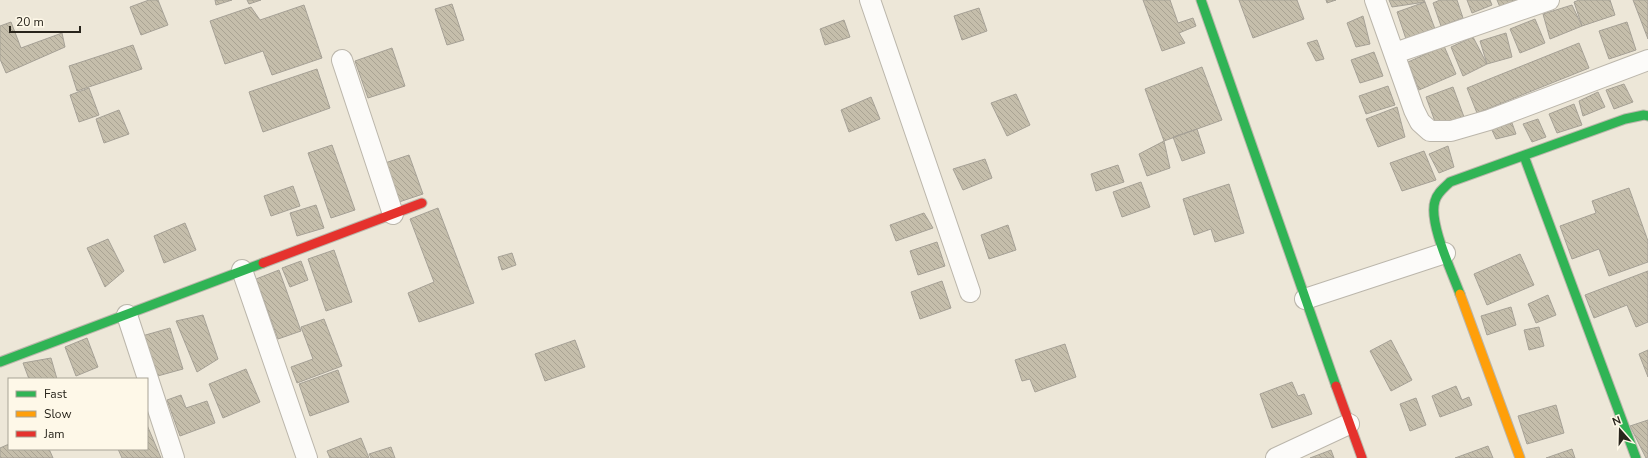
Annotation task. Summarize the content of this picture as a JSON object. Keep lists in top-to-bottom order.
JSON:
{
  "legend": ["Fast", "Slow", "Jam"],
  "scale_bar": "20 m",
  "north": "top"
}
